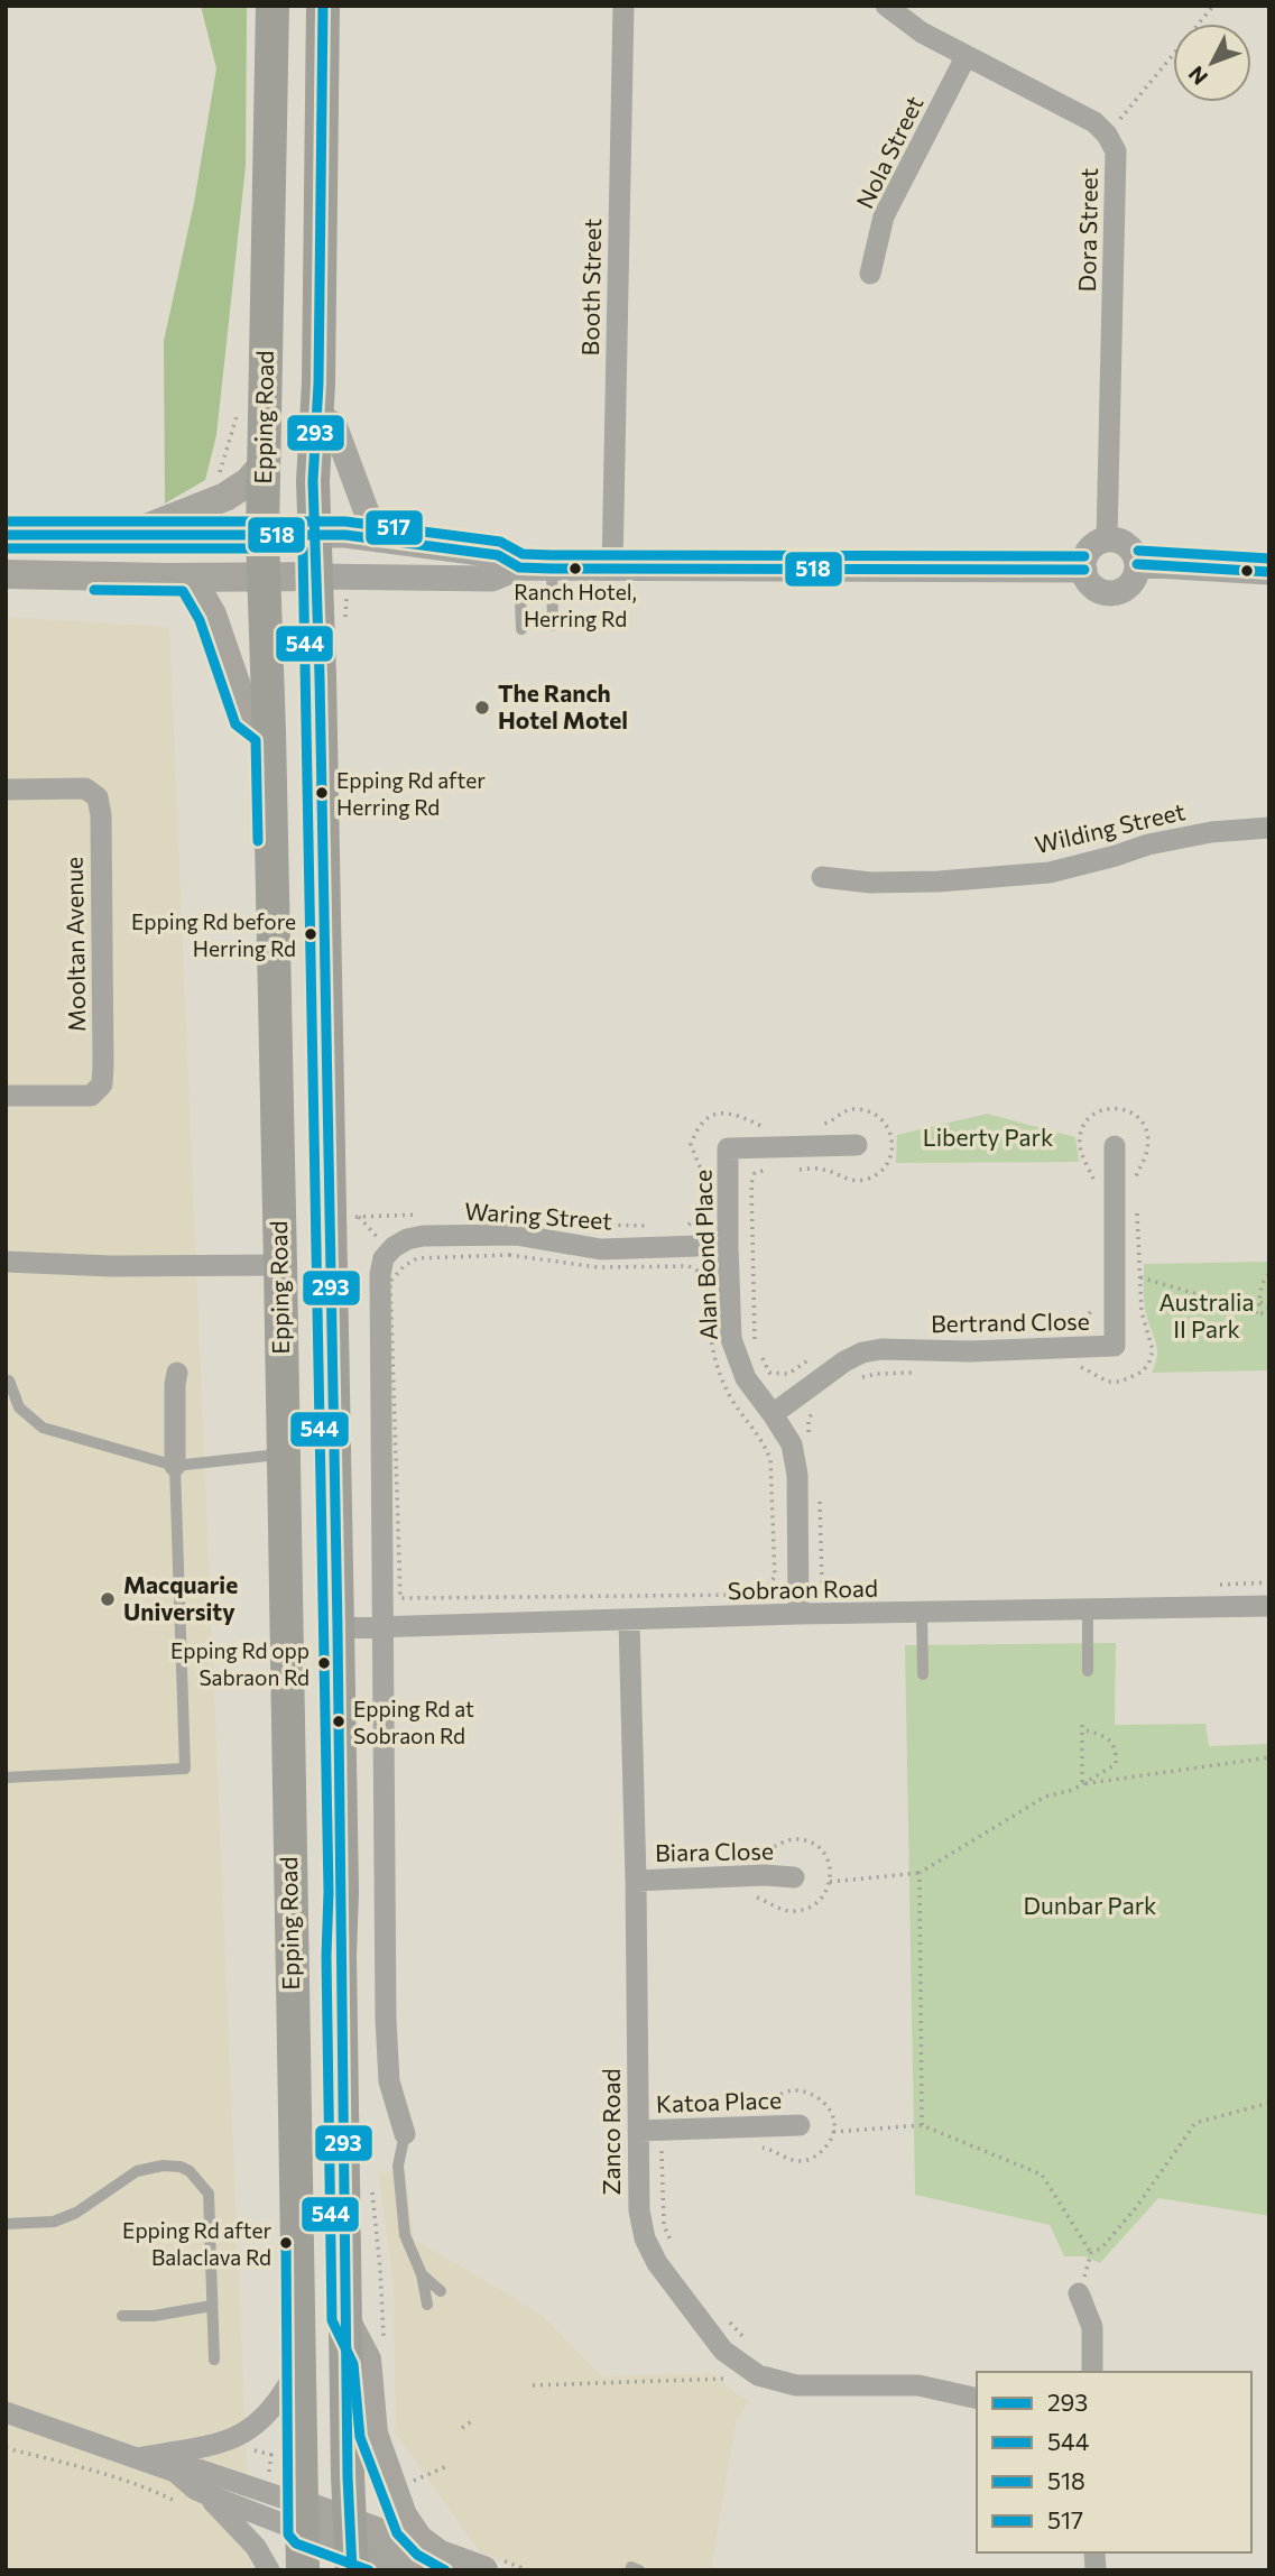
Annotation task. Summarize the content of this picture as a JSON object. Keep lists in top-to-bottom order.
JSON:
{
  "streets": {
    "main road": ["Epping Road"],
    "street": [
      "Nola Street",
      "Dora Street",
      "Booth Street",
      "Wilding Street",
      "Mooltan Avenue",
      "Waring Street",
      "Alan Bond Place",
      "Bertrand Close",
      "Sobraon Road",
      "Biara Close",
      "Katoa Place",
      "Zanco Road"
    ]
  },
  "crossings": [
    ["Nola Street", "Dora Street"],
    ["Epping Road", "Sobraon Road"],
    ["Waring Street", "Alan Bond Place"],
    ["Waring Street", "Sobraon Road"],
    ["Alan Bond Place", "Bertrand Close"],
    ["Alan Bond Place", "Sobraon Road"],
    ["Sobraon Road", "Zanco Road"],
    ["Biara Close", "Zanco Road"],
    ["Katoa Place", "Zanco Road"]
  ],
  "parks": ["Liberty Park", "Australia II Park", "Dunbar Park"],
  "places": [
    "Ranch Hotel, Herring Rd",
    "The Ranch Hotel Motel",
    "Epping Rd after Herring Rd",
    "Epping Rd before Herring Rd",
    "Macquarie University",
    "Epping Rd opp Sabraon Rd",
    "Epping Rd at Sobraon Rd",
    "Epping Rd after Balaclava Rd"
  ],
  "lines": [
    "transit line 293",
    "transit line 517",
    "transit line 518",
    "transit line 544"
  ],
  "legend": [
    "293",
    "544",
    "518",
    "517"
  ],
  "north": "bottom left"
}
